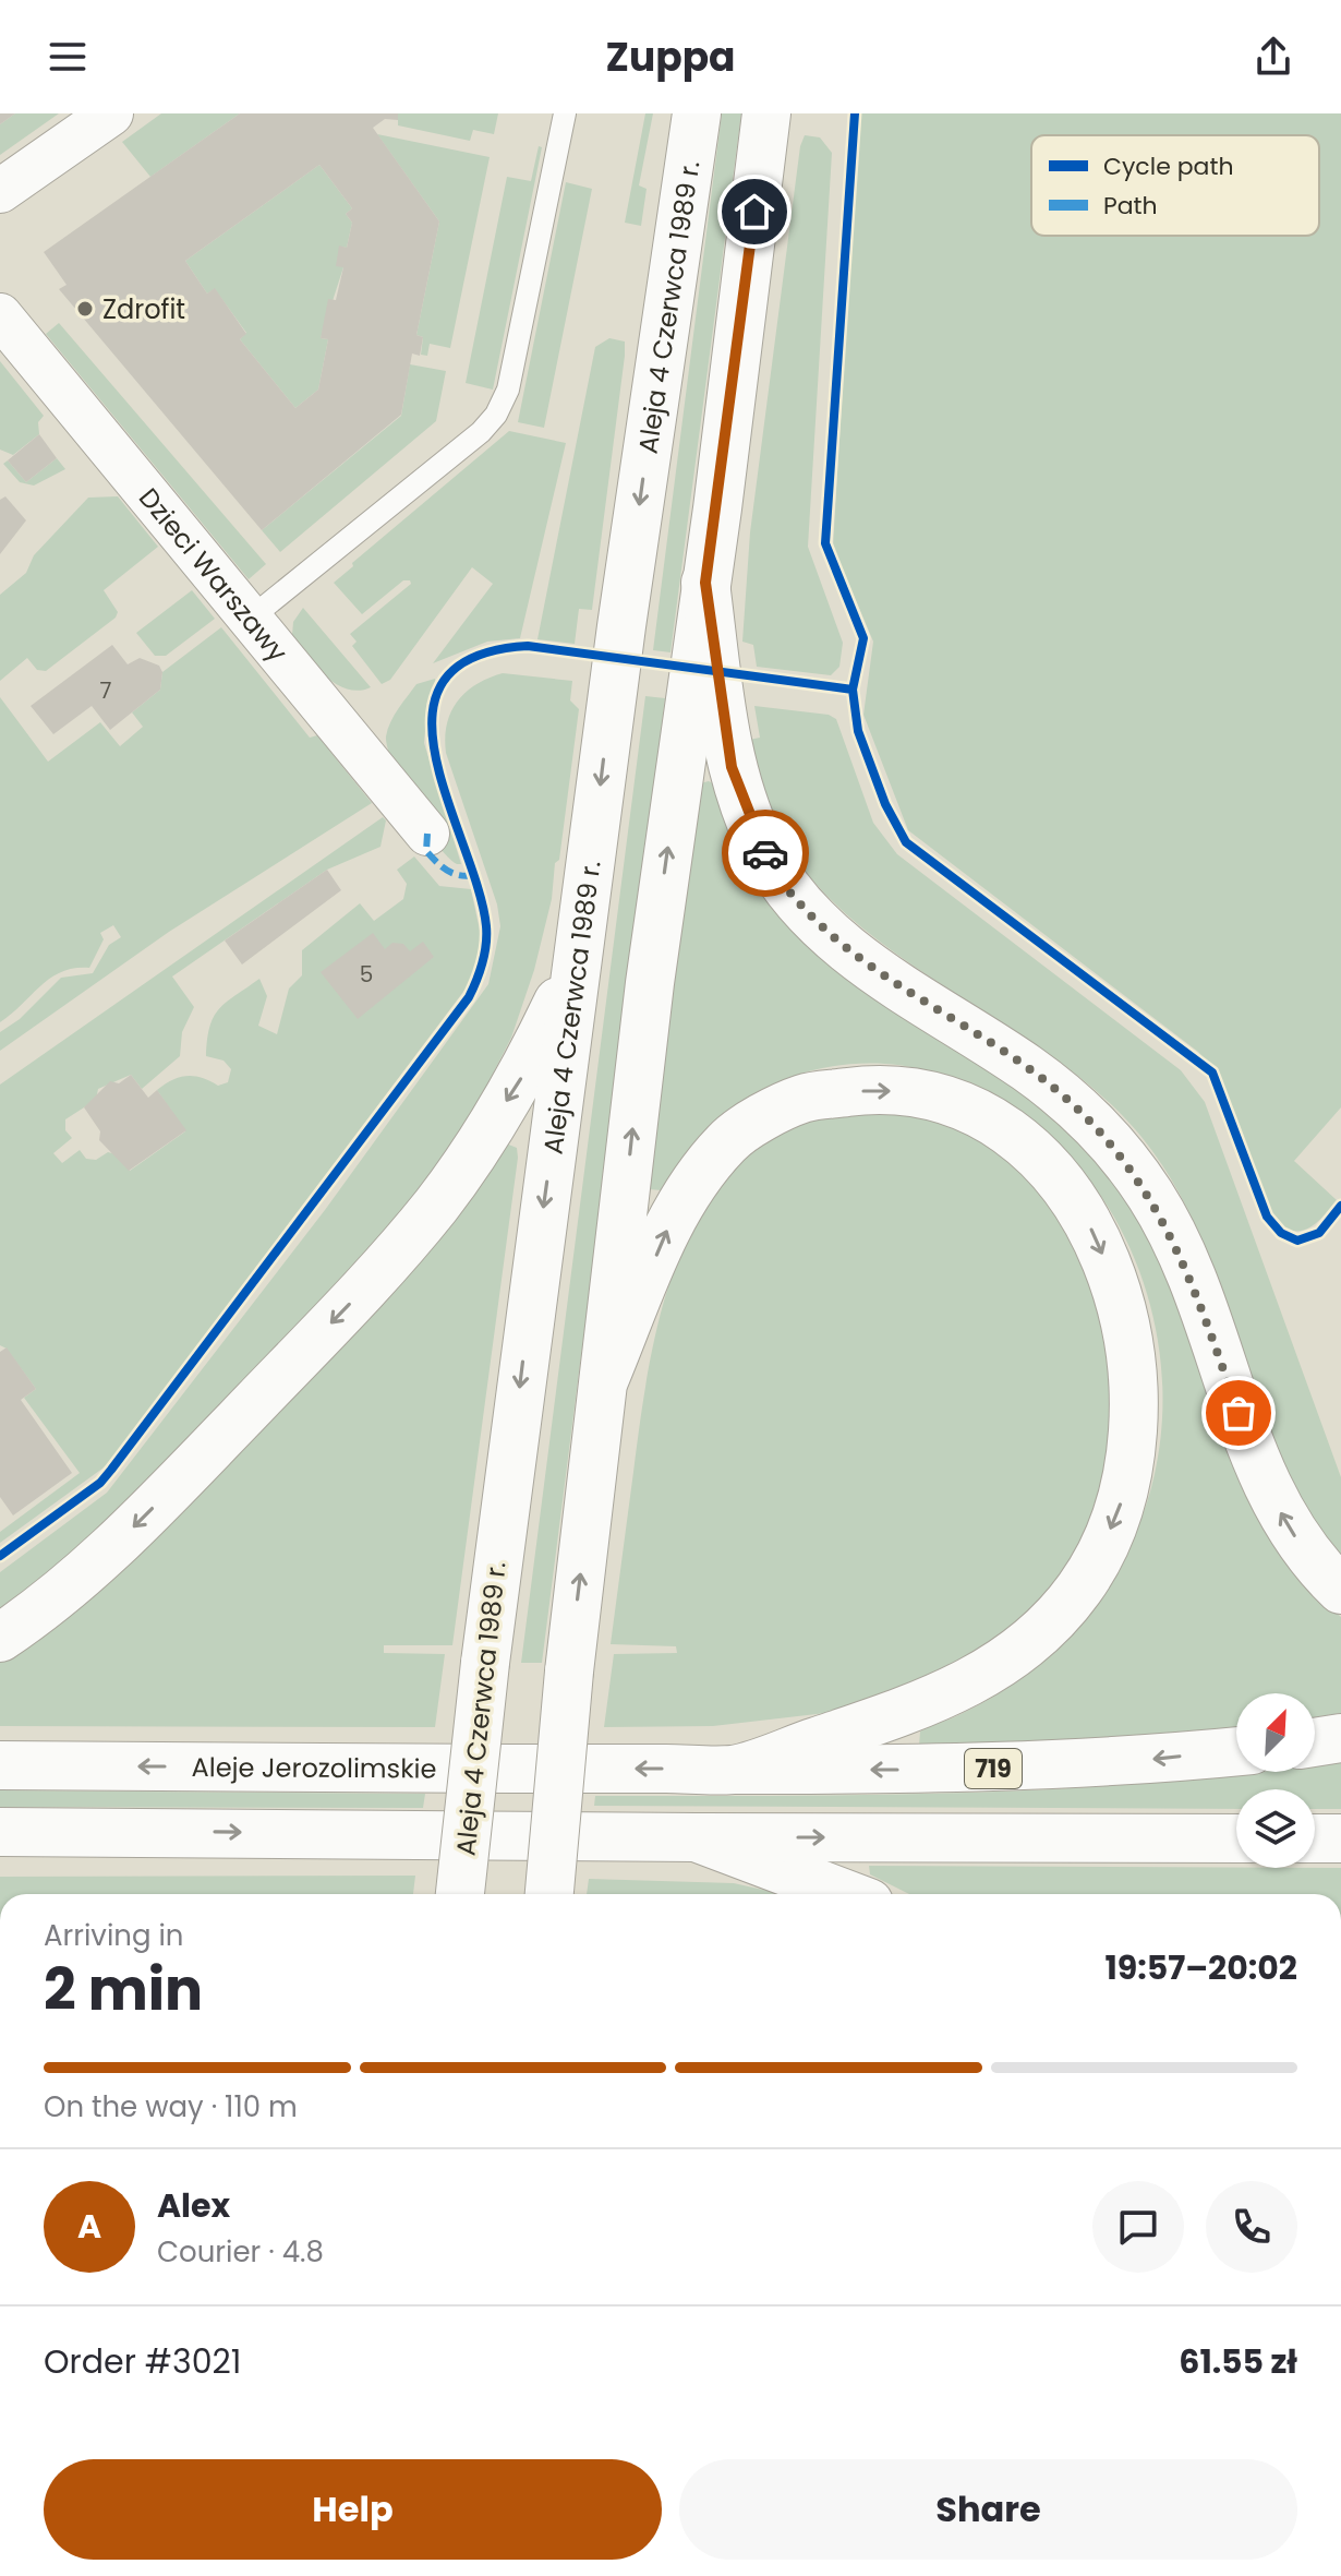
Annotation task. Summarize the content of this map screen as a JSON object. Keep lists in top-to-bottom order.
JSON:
{
  "streets": {
    "main road": ["Aleja 4 Czerwca 1989 r.", "Aleje Jerozolimskie", "719"],
    "street": ["Dzieci Warszawy"]
  },
  "crossings": [
    ["Aleje Jerozolimskie", "719"]
  ],
  "places": ["Zdrofit"],
  "house_numbers": ["7", "5"],
  "legend": ["Cycle path", "Path"],
  "north": "top right",
  "page": {
    "header": "Zuppa",
    "heading": ["2 min", "Arriving in", "19:57–20:02"],
    "panel": [
      "Alex",
      "Courier · 4.8",
      "Order #3021",
      "61.55 zł"
    ],
    "bar": "On the way · 110 m",
    "round": "A",
    "buttons": ["Help", "Share"]
  }
}
